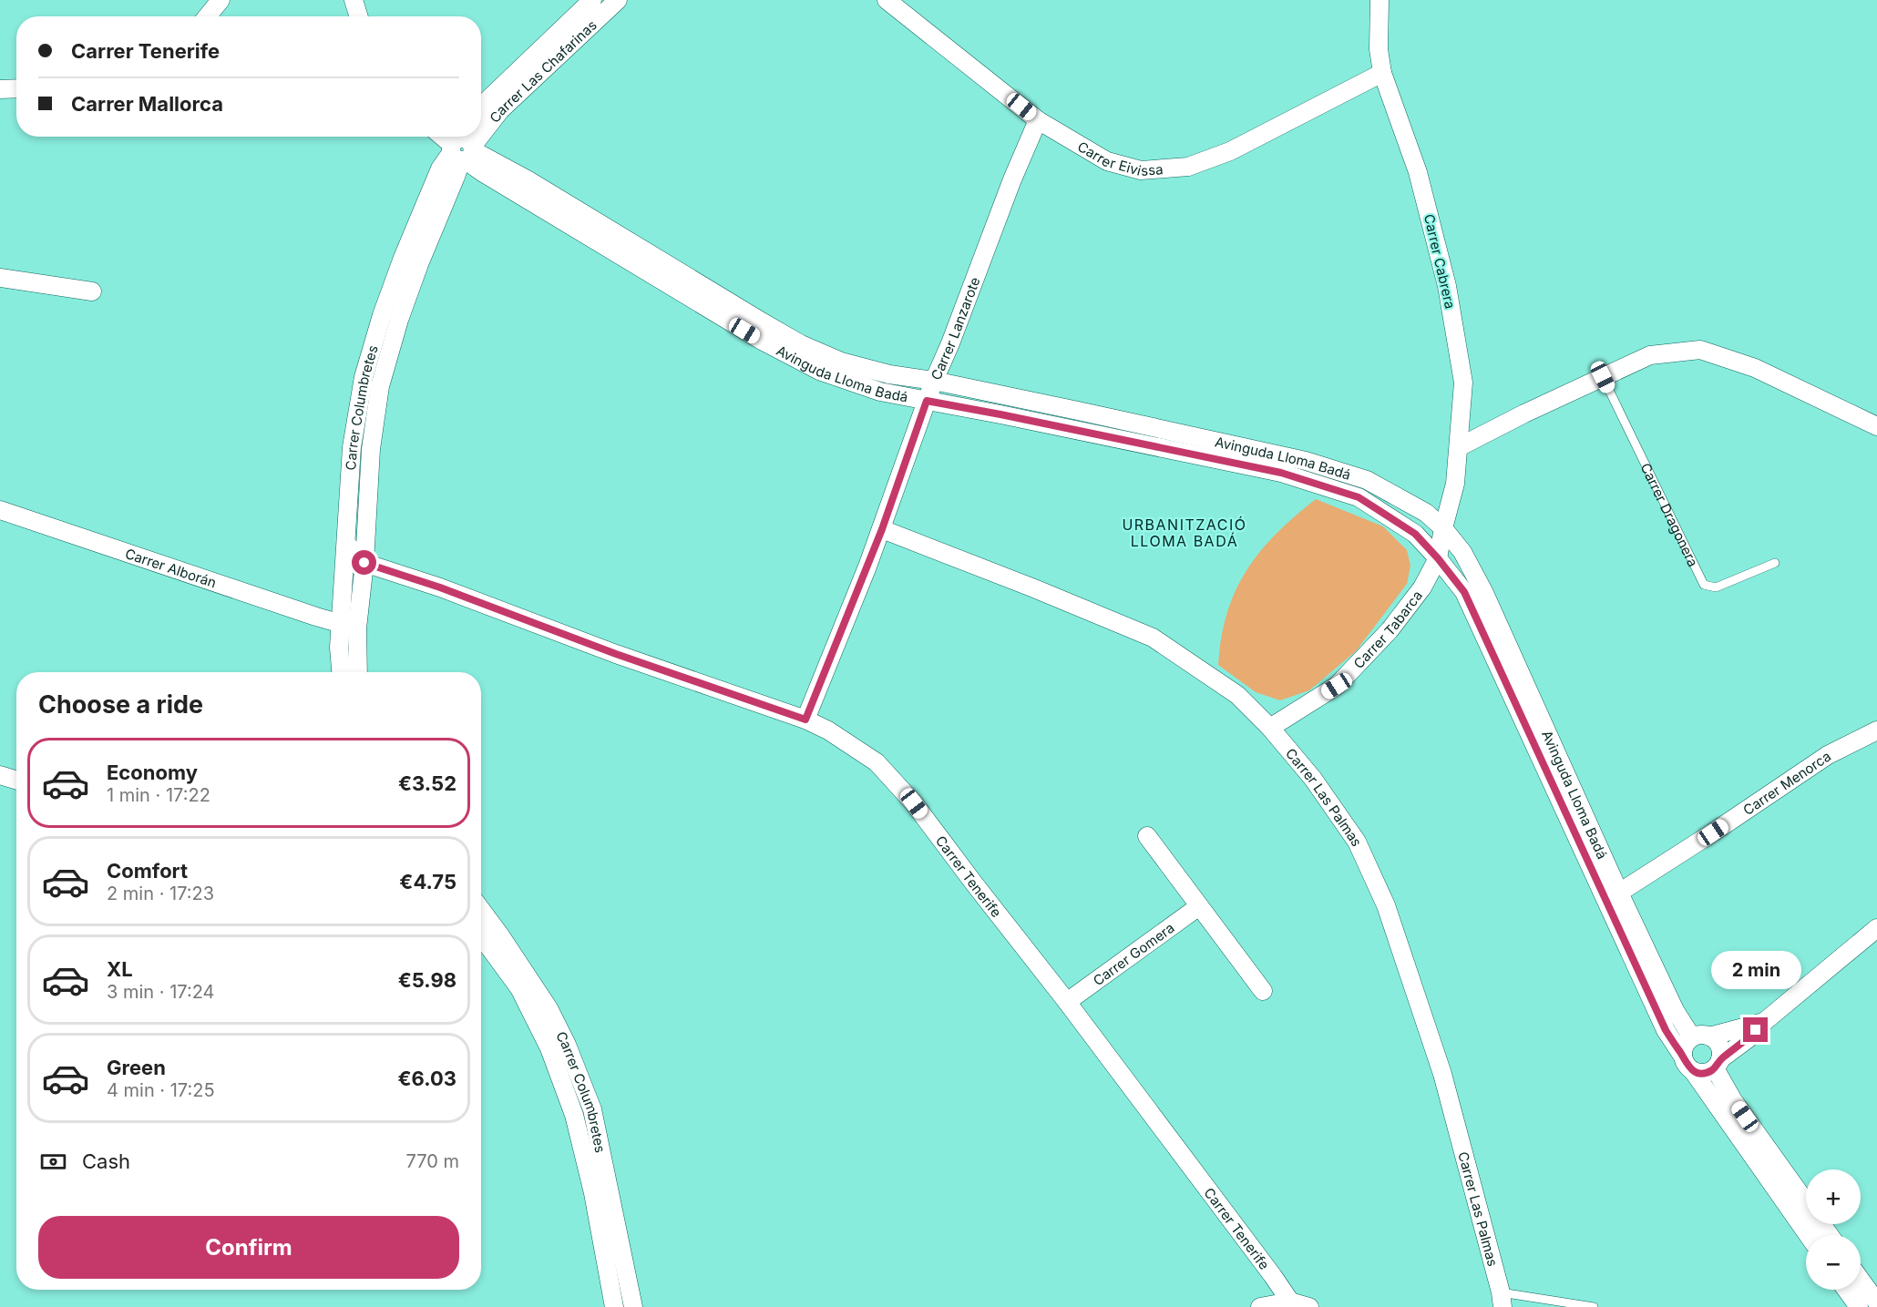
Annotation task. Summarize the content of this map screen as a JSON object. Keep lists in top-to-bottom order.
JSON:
{
  "streets": {
    "street": [
      "Carrer Las Chafarinas",
      "Carrer Eivissa",
      "Carrer Cabrera",
      "Carrer Lanzarote",
      "Avinguda Lloma Badá",
      "Carrer Columbretes",
      "Carrer Alborán",
      "Carrer Tabarca",
      "Carrer Menorca",
      "Carrer Las Palmas",
      "Carrer Tenerife",
      "Carrer Gomera"
    ],
    "lane": ["Carrer Dragonera"]
  },
  "crossings": [
    ["Carrer Las Chafarinas", "Avinguda Lloma Badá"],
    ["Carrer Las Chafarinas", "Carrer Columbretes"],
    ["Carrer Eivissa", "Carrer Cabrera"],
    ["Carrer Eivissa", "Carrer Lanzarote"],
    ["Carrer Cabrera", "Avinguda Lloma Badá"],
    ["Carrer Cabrera", "Carrer Tabarca"],
    ["Carrer Lanzarote", "Avinguda Lloma Badá"],
    ["Carrer Lanzarote", "Carrer Las Palmas"],
    ["Carrer Lanzarote", "Carrer Tenerife"],
    ["Avinguda Lloma Badá", "Carrer Columbretes"],
    ["Avinguda Lloma Badá", "Carrer Tabarca"],
    ["Avinguda Lloma Badá", "Carrer Menorca"],
    ["Carrer Columbretes", "Carrer Alborán"],
    ["Carrer Columbretes", "Carrer Tenerife"],
    ["Carrer Tabarca", "Carrer Las Palmas"],
    ["Carrer Tenerife", "Carrer Gomera"]
  ],
  "districts": ["URBANITZACIÓ LLOMA BADÁ"],
  "page": {
    "banner": ["Carrer Tenerife", "Carrer Mallorca"],
    "heading": "Choose a ride",
    "list": [
      {
        "name": "Economy",
        "note": "1 min · 17:22",
        "value": "€3.52"
      },
      {
        "name": "Comfort",
        "note": "2 min · 17:23",
        "value": "€4.75"
      },
      {
        "name": "XL",
        "note": "3 min · 17:24",
        "value": "€5.98"
      },
      {
        "name": "Green",
        "note": "4 min · 17:25",
        "value": "€6.03"
      }
    ],
    "bubble": "2 min",
    "pay": ["Cash", "770 m"],
    "map_buttons": ["+", "−"],
    "buttons": "Confirm"
  }
}
